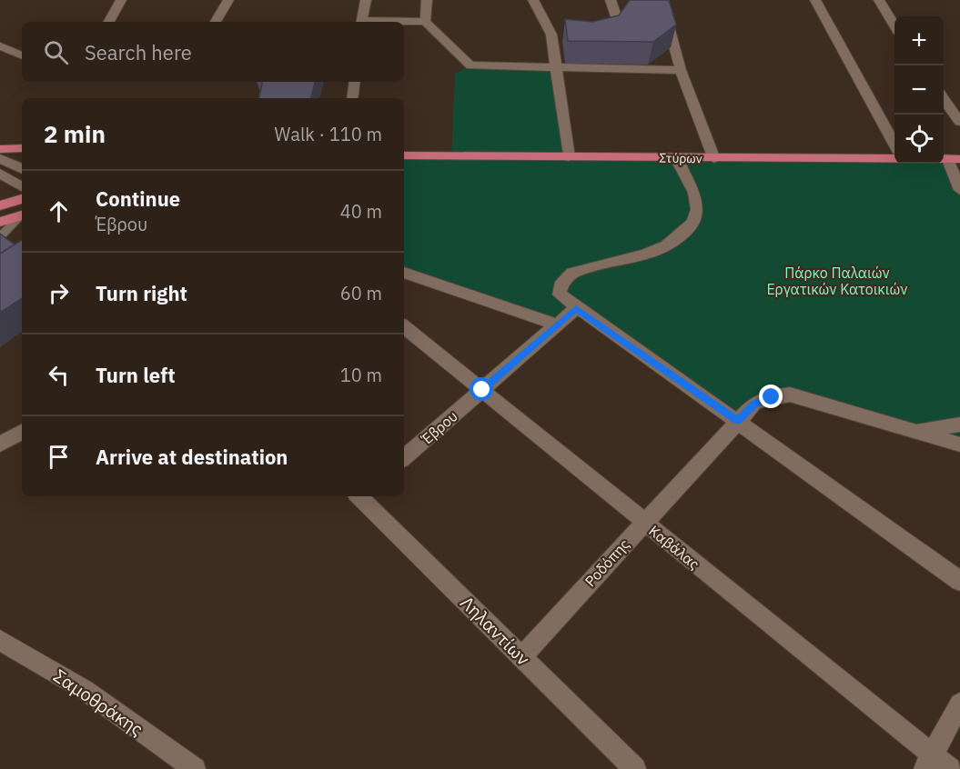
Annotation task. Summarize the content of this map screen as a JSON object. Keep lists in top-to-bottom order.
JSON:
{
  "streets": {
    "main road": ["Στύρων"],
    "street": [
      "Έβρου",
      "Καβάλας",
      "Ροδόπης",
      "Ληλαντίων",
      "Σαμοθράκης"
    ]
  },
  "crossings": [
    ["Έβρου", "Καβάλας"],
    ["Καβάλας", "Ροδόπης"],
    ["Ροδόπης", "Ληλαντίων"]
  ],
  "parks": ["Πάρκο Παλαιών Εργατικών Κατοικιών"],
  "page": {
    "map_buttons": ["+", "−"],
    "search": "Search here",
    "heading": ["2 min", "Walk · 110 m"],
    "list": [
      ["Continue", "Έβρου", "40 m"],
      ["Turn right", "60 m"],
      ["Turn left", "10 m"],
      "Arrive at destination"
    ]
  }
}
